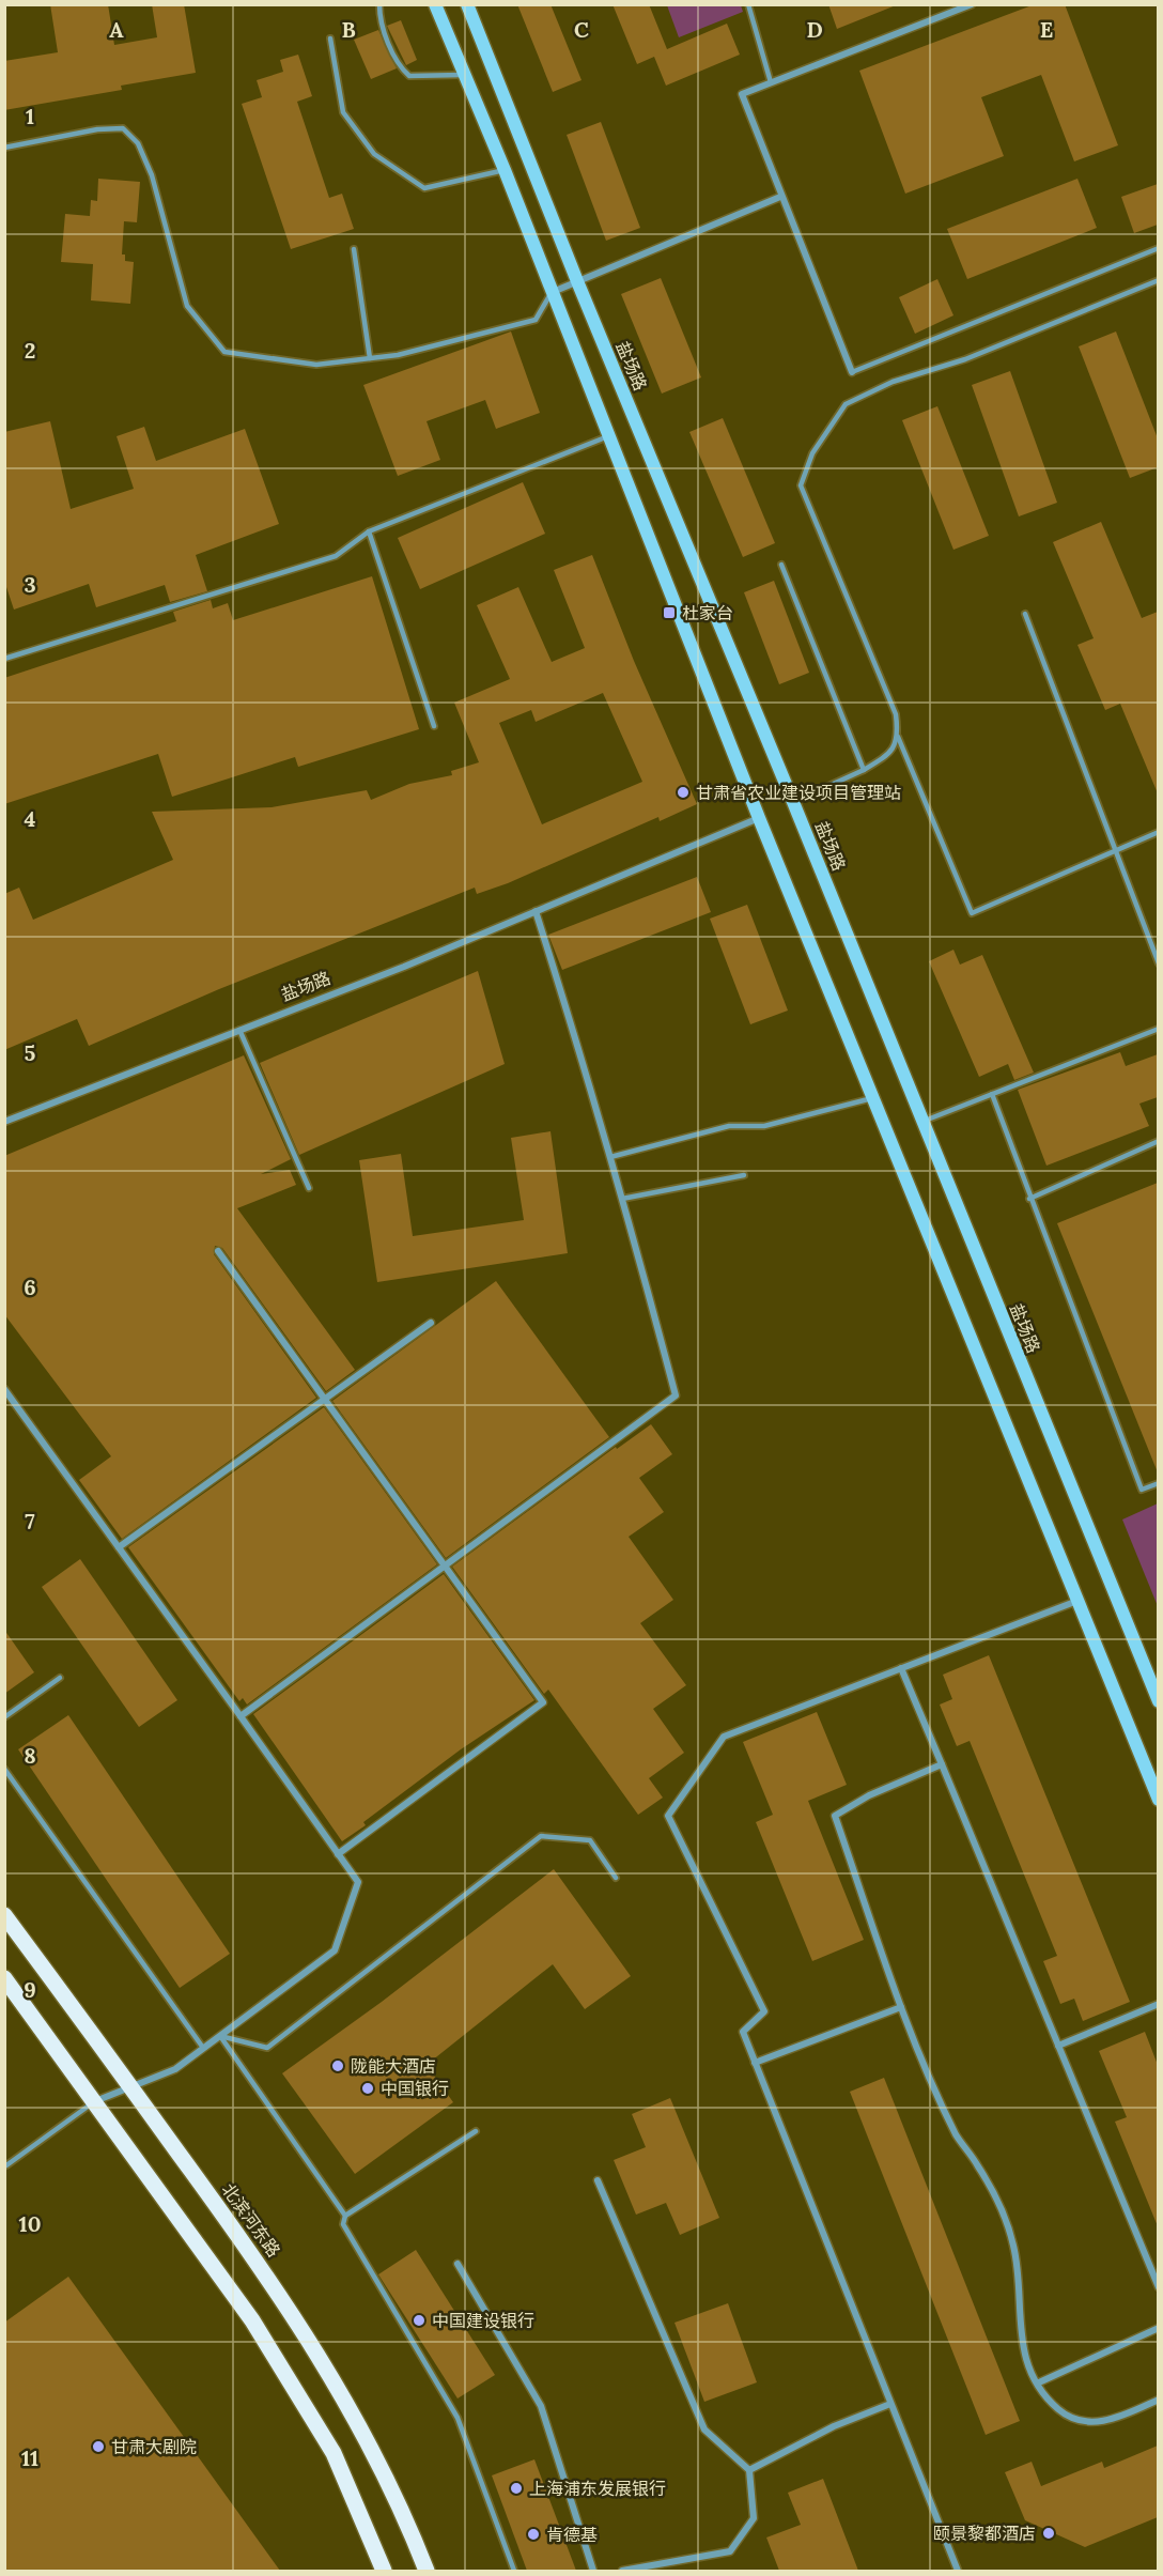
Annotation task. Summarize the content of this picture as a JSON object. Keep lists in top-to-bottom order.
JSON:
{
  "streets": {
    "main road": ["盐场路", "北滨河东路"]
  },
  "places": {
    "transit": ["杜家台"],
    "other": [
      "甘肃省农业建设项目管理站",
      "陇能大酒店",
      "中国银行",
      "中国建设银行",
      "甘肃大剧院",
      "上海浦东发展银行",
      "颐景黎都酒店",
      "肯德基"
    ]
  },
  "grid": {
    "columns": [
      "A",
      "B",
      "C",
      "D",
      "E"
    ],
    "rows": [
      "1",
      "2",
      "3",
      "4",
      "5",
      "6",
      "7",
      "8",
      "9",
      "10",
      "11"
    ]
  }
}
